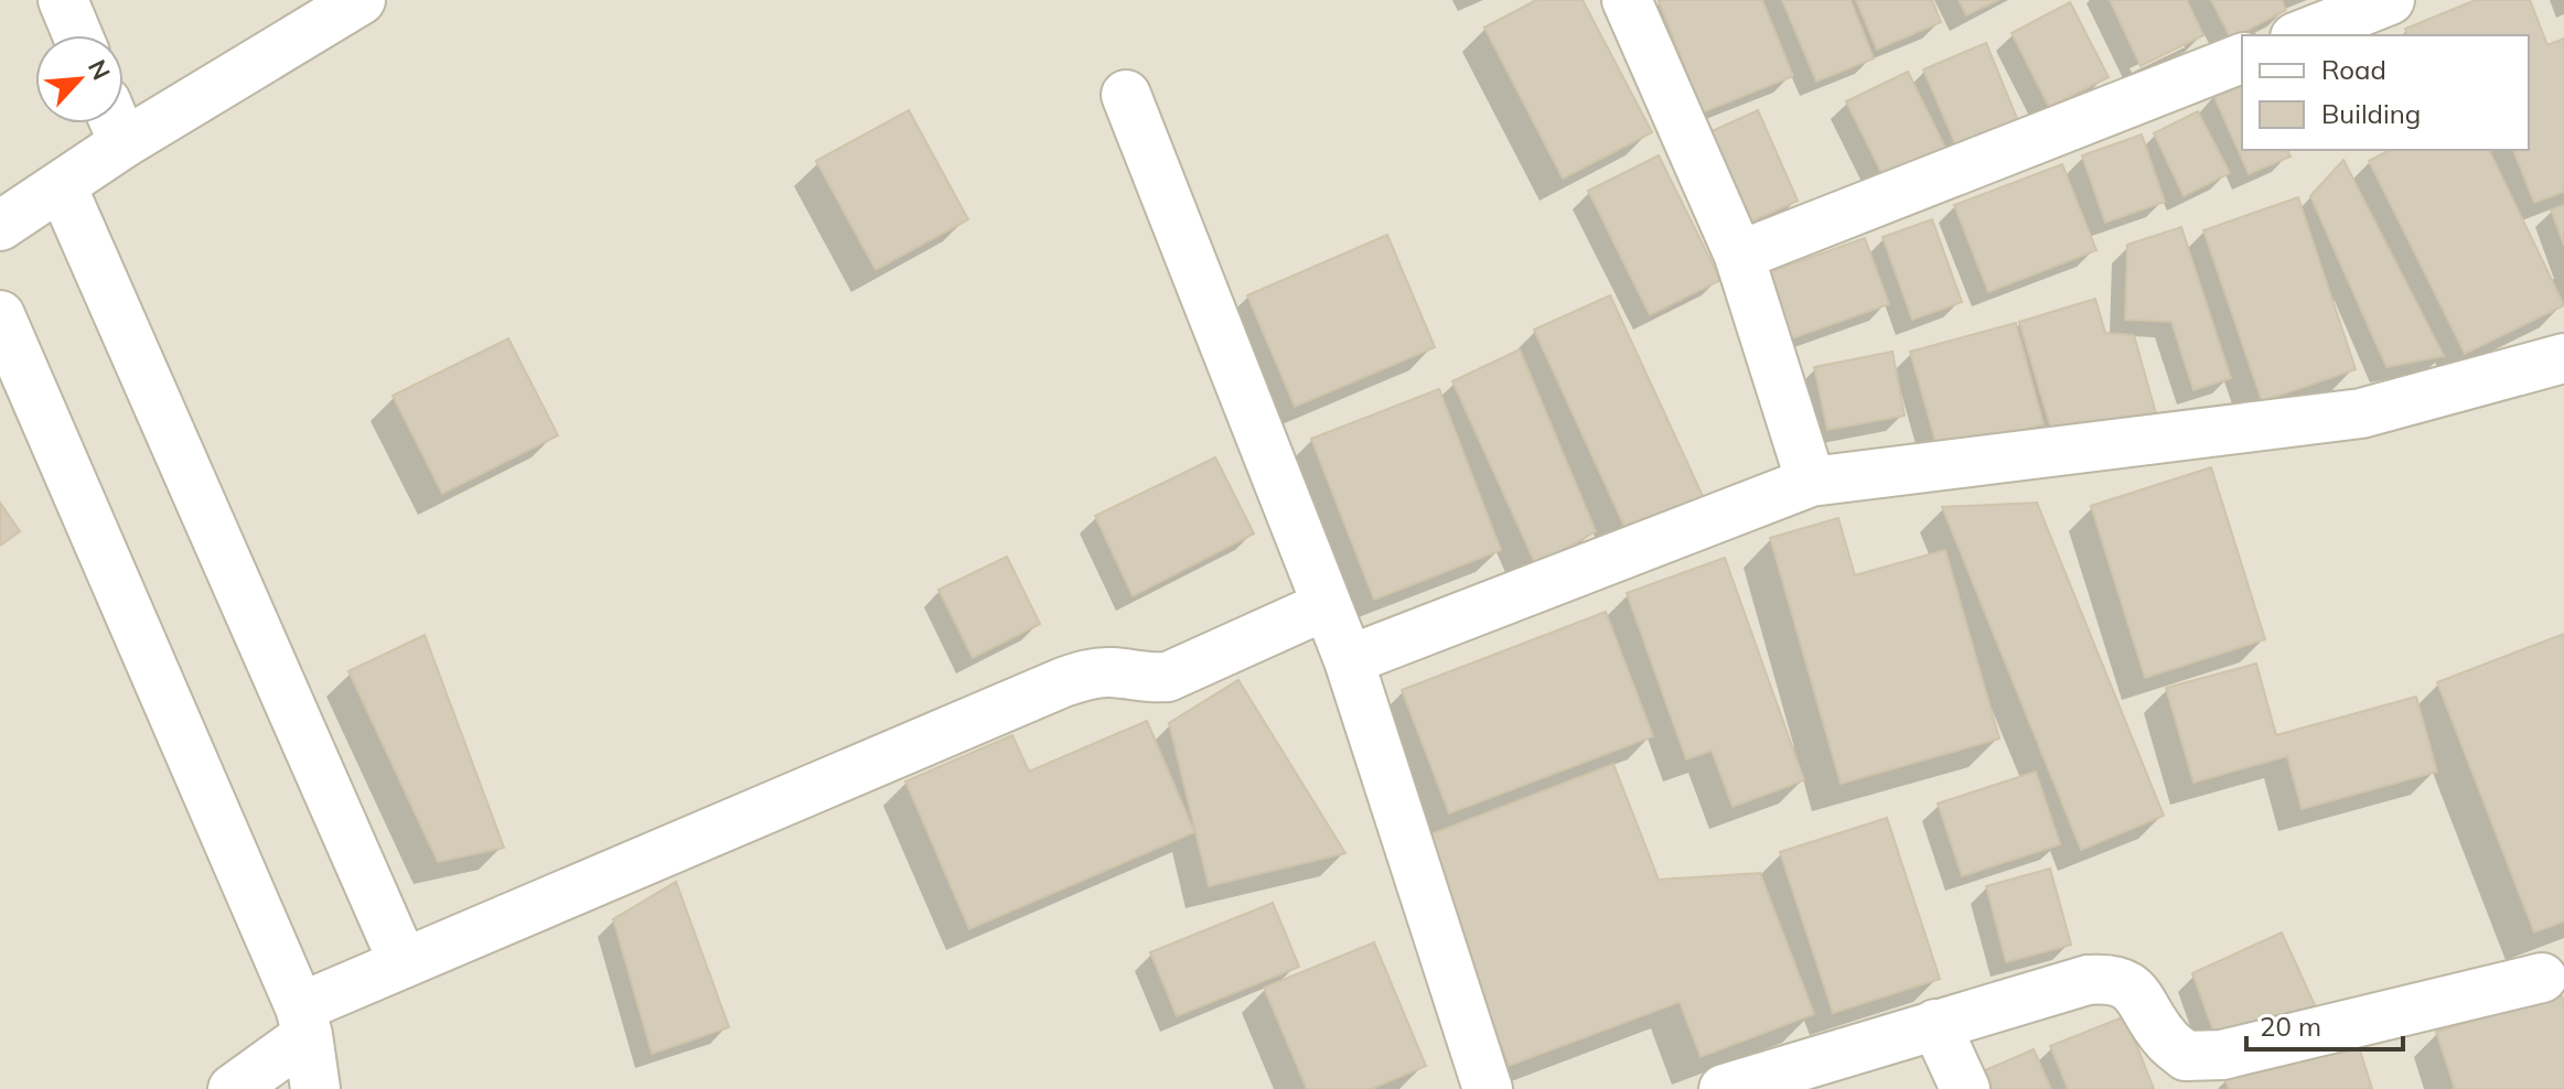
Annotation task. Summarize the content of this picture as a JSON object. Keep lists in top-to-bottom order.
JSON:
{
  "legend": ["Road", "Building"],
  "scale_bar": "20 m",
  "north": "top right"
}
